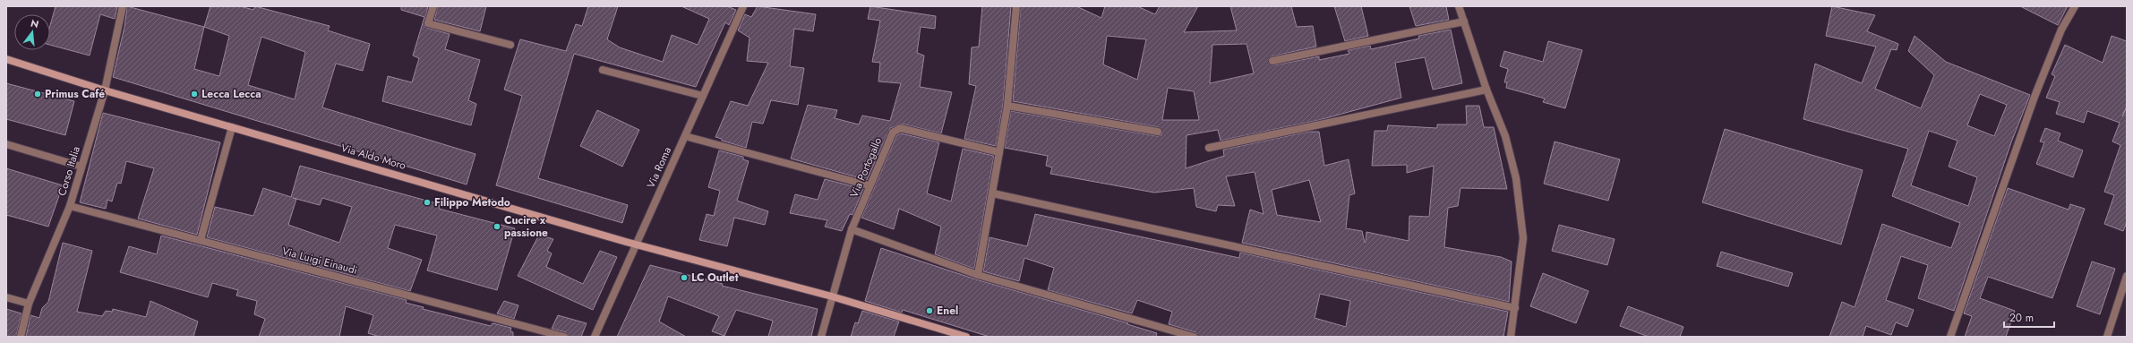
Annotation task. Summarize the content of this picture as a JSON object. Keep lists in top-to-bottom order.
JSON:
{
  "streets": {
    "street": [
      "Via Aldo Moro",
      "Via Roma",
      "Via Portogallo",
      "Corso Italia",
      "Via Luigi Einaudi"
    ]
  },
  "crossings": [
    ["Via Aldo Moro", "Via Roma"],
    ["Via Aldo Moro", "Via Portogallo"],
    ["Via Aldo Moro", "Corso Italia"],
    ["Corso Italia", "Via Luigi Einaudi"]
  ],
  "places": [
    "Primus Café",
    "Lecca Lecca",
    "Filippo Metodo",
    "Cucire x passione",
    "LC Outlet",
    "Enel"
  ],
  "scale_bar": "20 m",
  "north": "top"
}
